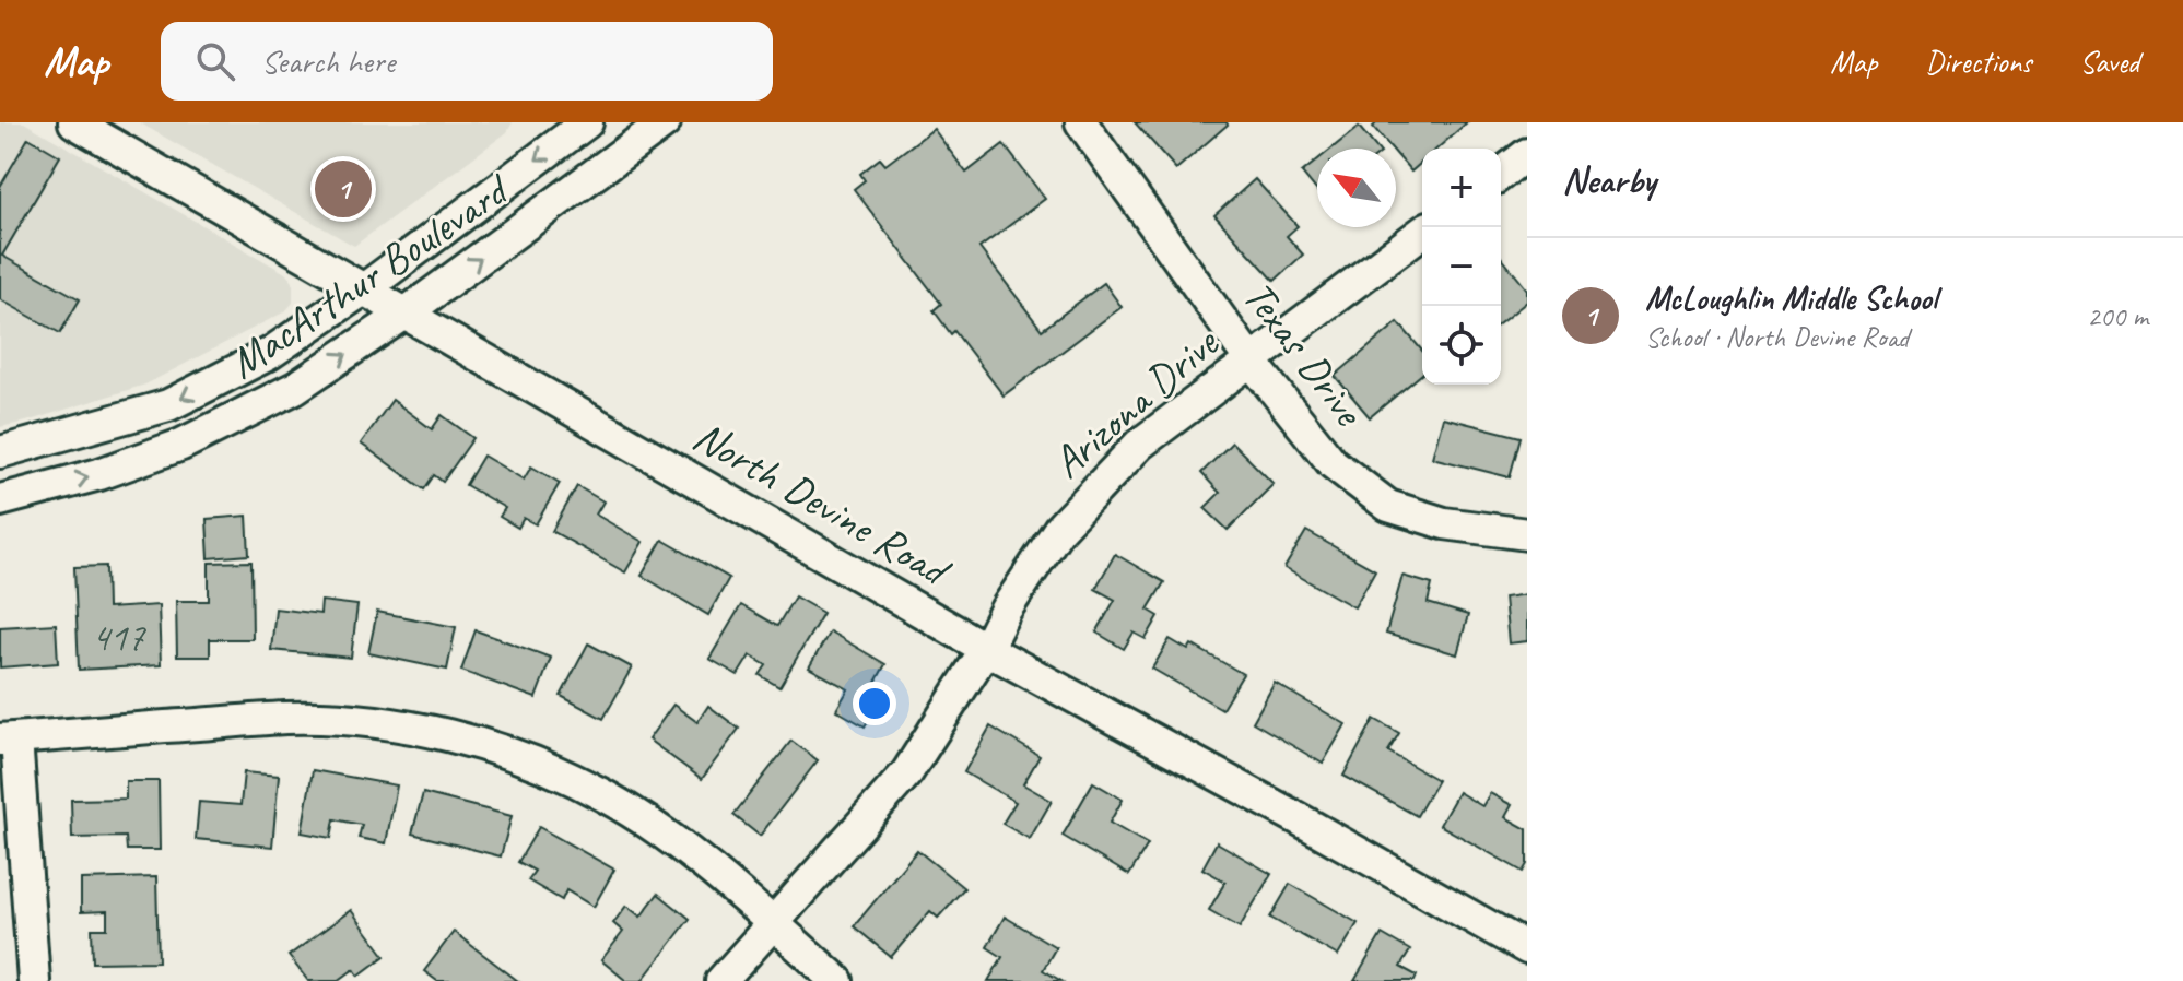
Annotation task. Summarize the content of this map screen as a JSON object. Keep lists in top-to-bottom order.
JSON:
{
  "streets": {
    "street": [
      "MacArthur Boulevard",
      "Texas Drive",
      "Arizona Drive",
      "North Devine Road"
    ]
  },
  "crossings": [
    ["MacArthur Boulevard", "North Devine Road"],
    ["Texas Drive", "Arizona Drive"],
    ["Arizona Drive", "North Devine Road"]
  ],
  "house_numbers": ["417"],
  "north": "top left",
  "page": {
    "header": "Map",
    "search": "Search here",
    "nav": ["Map", "Directions", "Saved"],
    "heading": "Nearby",
    "map_buttons": ["+", "−"],
    "pins": "1",
    "list": [
      {
        "mark": "1",
        "name": "McLoughlin Middle School",
        "note": "School · North Devine Road",
        "value": "200 m"
      }
    ]
  }
}
